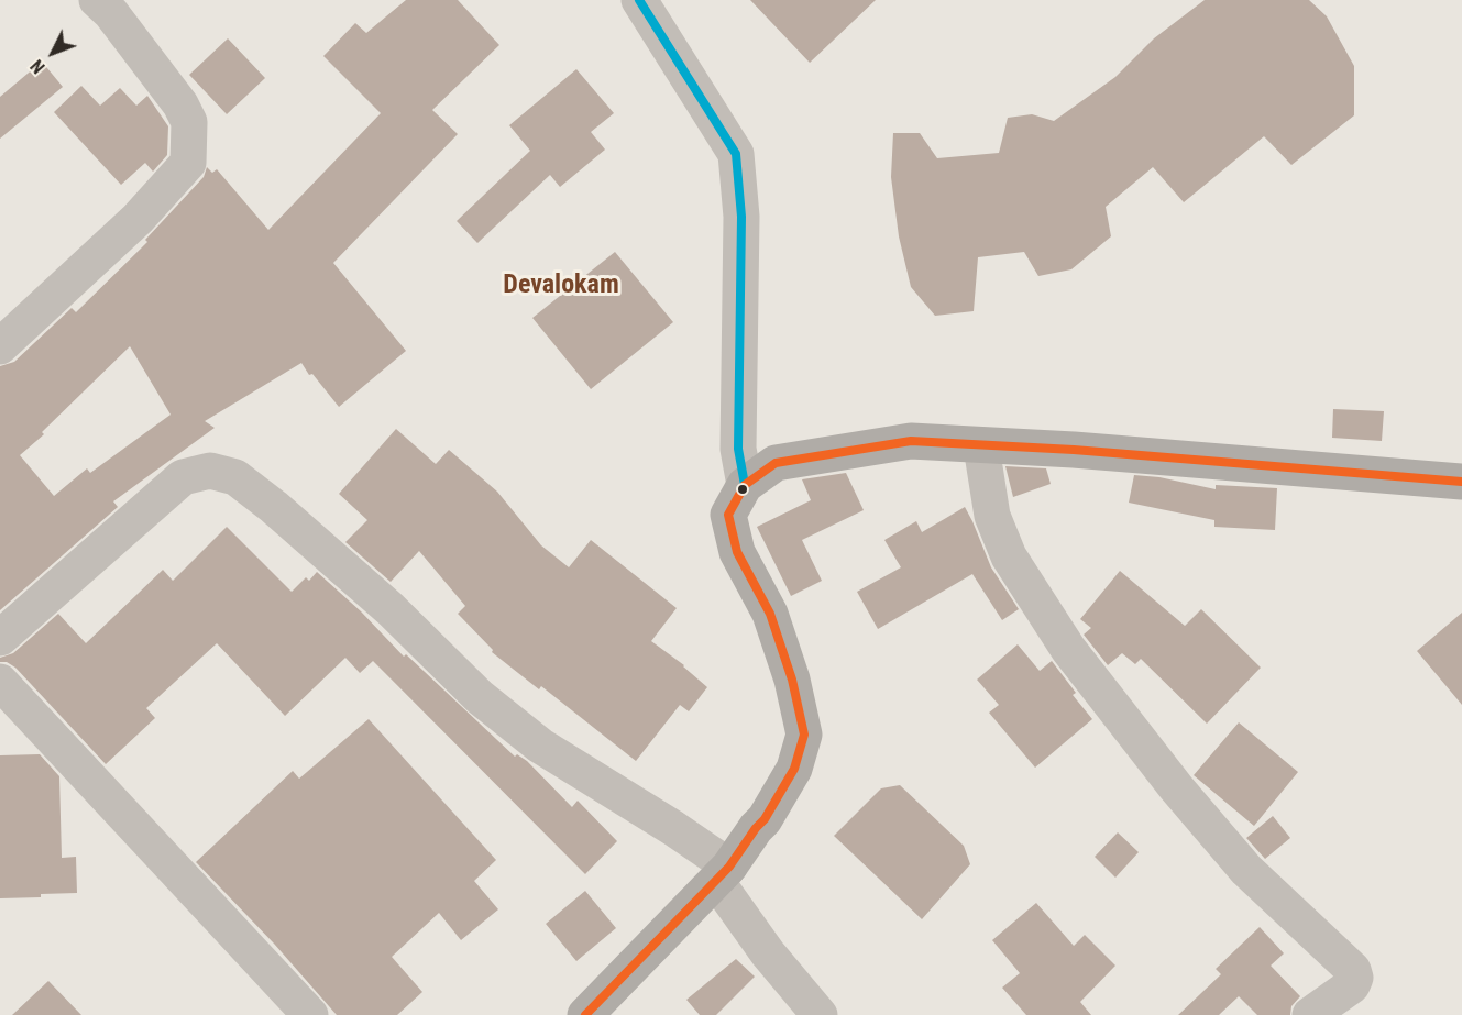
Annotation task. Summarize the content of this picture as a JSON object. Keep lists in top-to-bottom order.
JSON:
{
  "districts": ["Devalokam"],
  "north": "bottom left"
}
